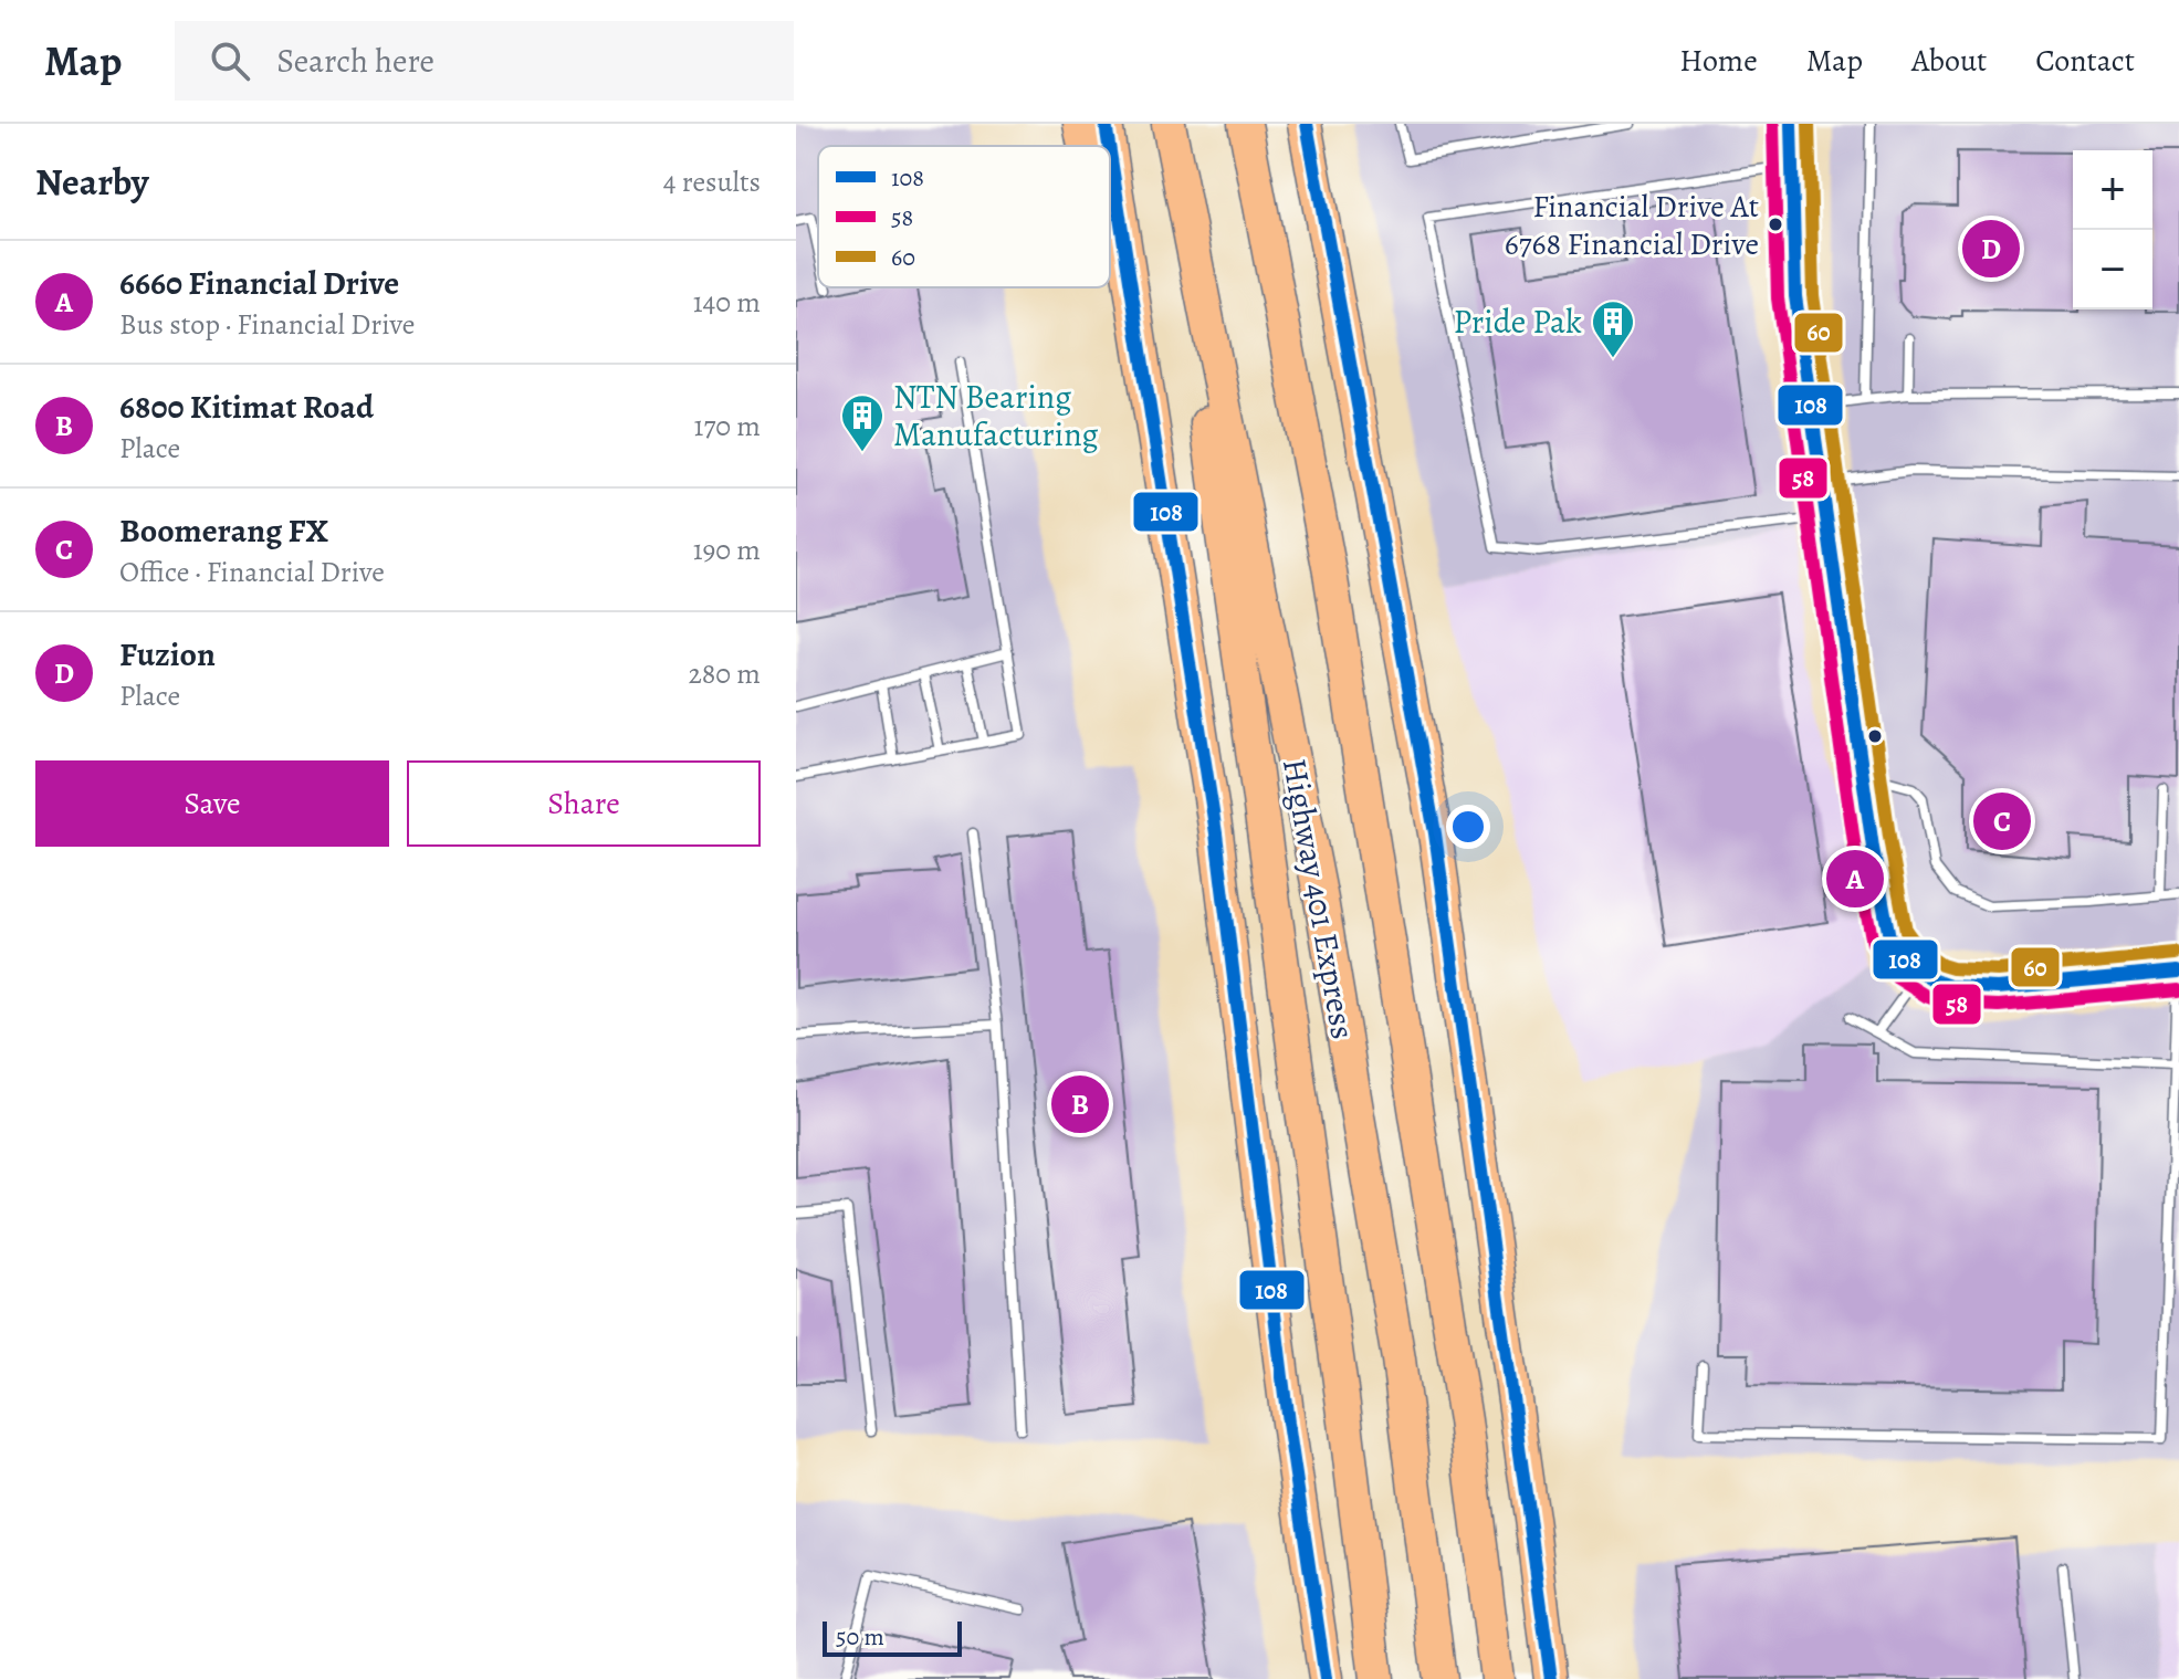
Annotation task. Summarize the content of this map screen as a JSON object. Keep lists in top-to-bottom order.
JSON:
{
  "streets": {
    "highway": ["Highway 401 Express"]
  },
  "places": {
    "other": ["Financial Drive At 6768 Financial Drive"],
    "building": ["Pride Pak", "NTN Bearing Manufacturing"]
  },
  "lines": ["transit line 108", "transit line 58", "transit line 60"],
  "legend": ["108", "58", "60"],
  "scale_bar": "50 m",
  "page": {
    "header": "Map",
    "search": "Search here",
    "nav": [
      "Home",
      "Map",
      "About",
      "Contact"
    ],
    "heading": ["Nearby", "4 results"],
    "map_buttons": ["+", "−"],
    "pins": [
      "D",
      "C",
      "A",
      "B"
    ],
    "list": [
      {
        "mark": "A",
        "name": "6660 Financial Drive",
        "note": "Bus stop · Financial Drive",
        "value": "140 m"
      },
      {
        "mark": "B",
        "name": "6800 Kitimat Road",
        "note": "Place",
        "value": "170 m"
      },
      {
        "mark": "C",
        "name": "Boomerang FX",
        "note": "Office · Financial Drive",
        "value": "190 m"
      },
      {
        "mark": "D",
        "name": "Fuzion",
        "note": "Place",
        "value": "280 m"
      }
    ],
    "buttons": ["Save", "Share"],
    "scale": "50 m"
  }
}
